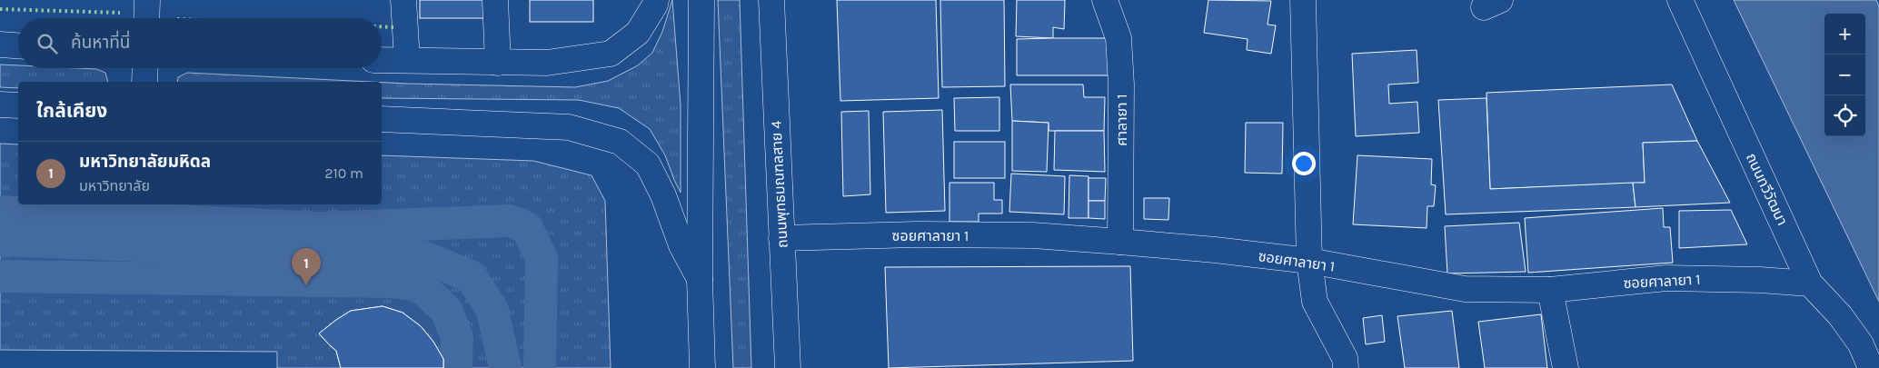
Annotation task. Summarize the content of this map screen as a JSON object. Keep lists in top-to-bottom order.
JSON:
{
  "streets": {
    "main road": [
      "ศาลายา 1",
      "ถนนพุทธมณฑลสาย 4",
      "ถนนทวีวัฒนา",
      "ซอยศาลายา 1"
    ]
  },
  "crossings": [
    ["ศาลายา 1", "ซอยศาลายา 1"],
    ["ถนนพุทธมณฑลสาย 4", "ซอยศาลายา 1"],
    ["ถนนทวีวัฒนา", "ซอยศาลายา 1"]
  ],
  "page": {
    "map_buttons": ["+", "−"],
    "search": "ค้นหาที่นี่",
    "heading": "ใกล้เคียง",
    "list": [
      {
        "mark": "1",
        "name": "มหาวิทยาลัยมหิดล",
        "note": "มหาวิทยาลัย",
        "value": "210 m"
      }
    ],
    "pins": "1"
  }
}
